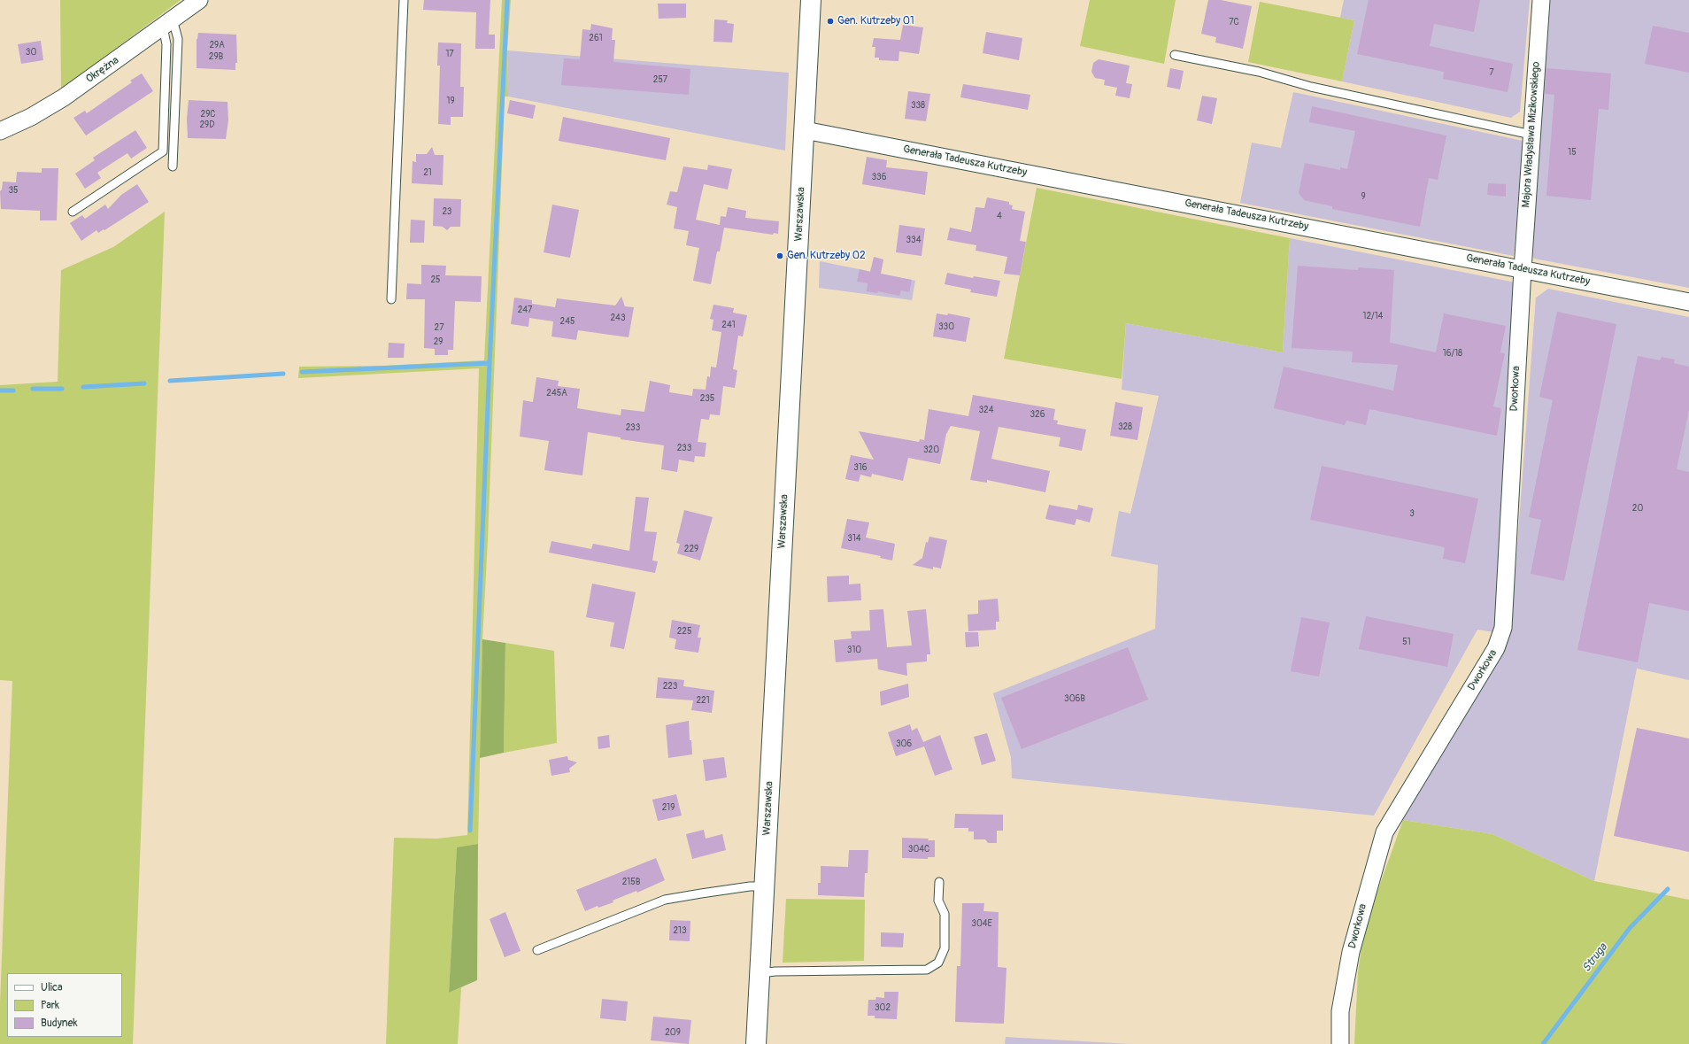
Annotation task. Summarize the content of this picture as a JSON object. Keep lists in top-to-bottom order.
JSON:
{
  "streets": {
    "main road": ["Warszawska"],
    "street": [
      "Okrężna",
      "Majora Władysława Mizikowskiego",
      "Generała Tadeusza Kutrzeby",
      "Dworkowa"
    ]
  },
  "crossings": [
    ["Majora Władysława Mizikowskiego", "Generała Tadeusza Kutrzeby"],
    ["Majora Władysława Mizikowskiego", "Dworkowa"],
    ["Generała Tadeusza Kutrzeby", "Warszawska"],
    ["Generała Tadeusza Kutrzeby", "Dworkowa"]
  ],
  "water": ["Struga"],
  "places": ["Gen. Kutrzeby 01", "Gen. Kutrzeby 02"],
  "house_numbers": [
    "7C",
    "261",
    "29A",
    "30",
    "17",
    "29B",
    "7",
    "257",
    "19",
    "338",
    "29C",
    "29D",
    "15",
    "21",
    "336",
    "35",
    "9",
    "23",
    "4",
    "334",
    "25",
    "247",
    "12/14",
    "243",
    "245",
    "241",
    "330",
    "27",
    "29",
    "16/18",
    "245A",
    "235",
    "324",
    "326",
    "328",
    "233",
    "233",
    "320",
    "316",
    "20",
    "3",
    "314",
    "229",
    "225",
    "51",
    "310",
    "223",
    "306B",
    "221",
    "306",
    "219",
    "304C",
    "215B",
    "304E",
    "213",
    "302",
    "209"
  ],
  "legend": ["Ulica", "Park", "Budynek"]
}
